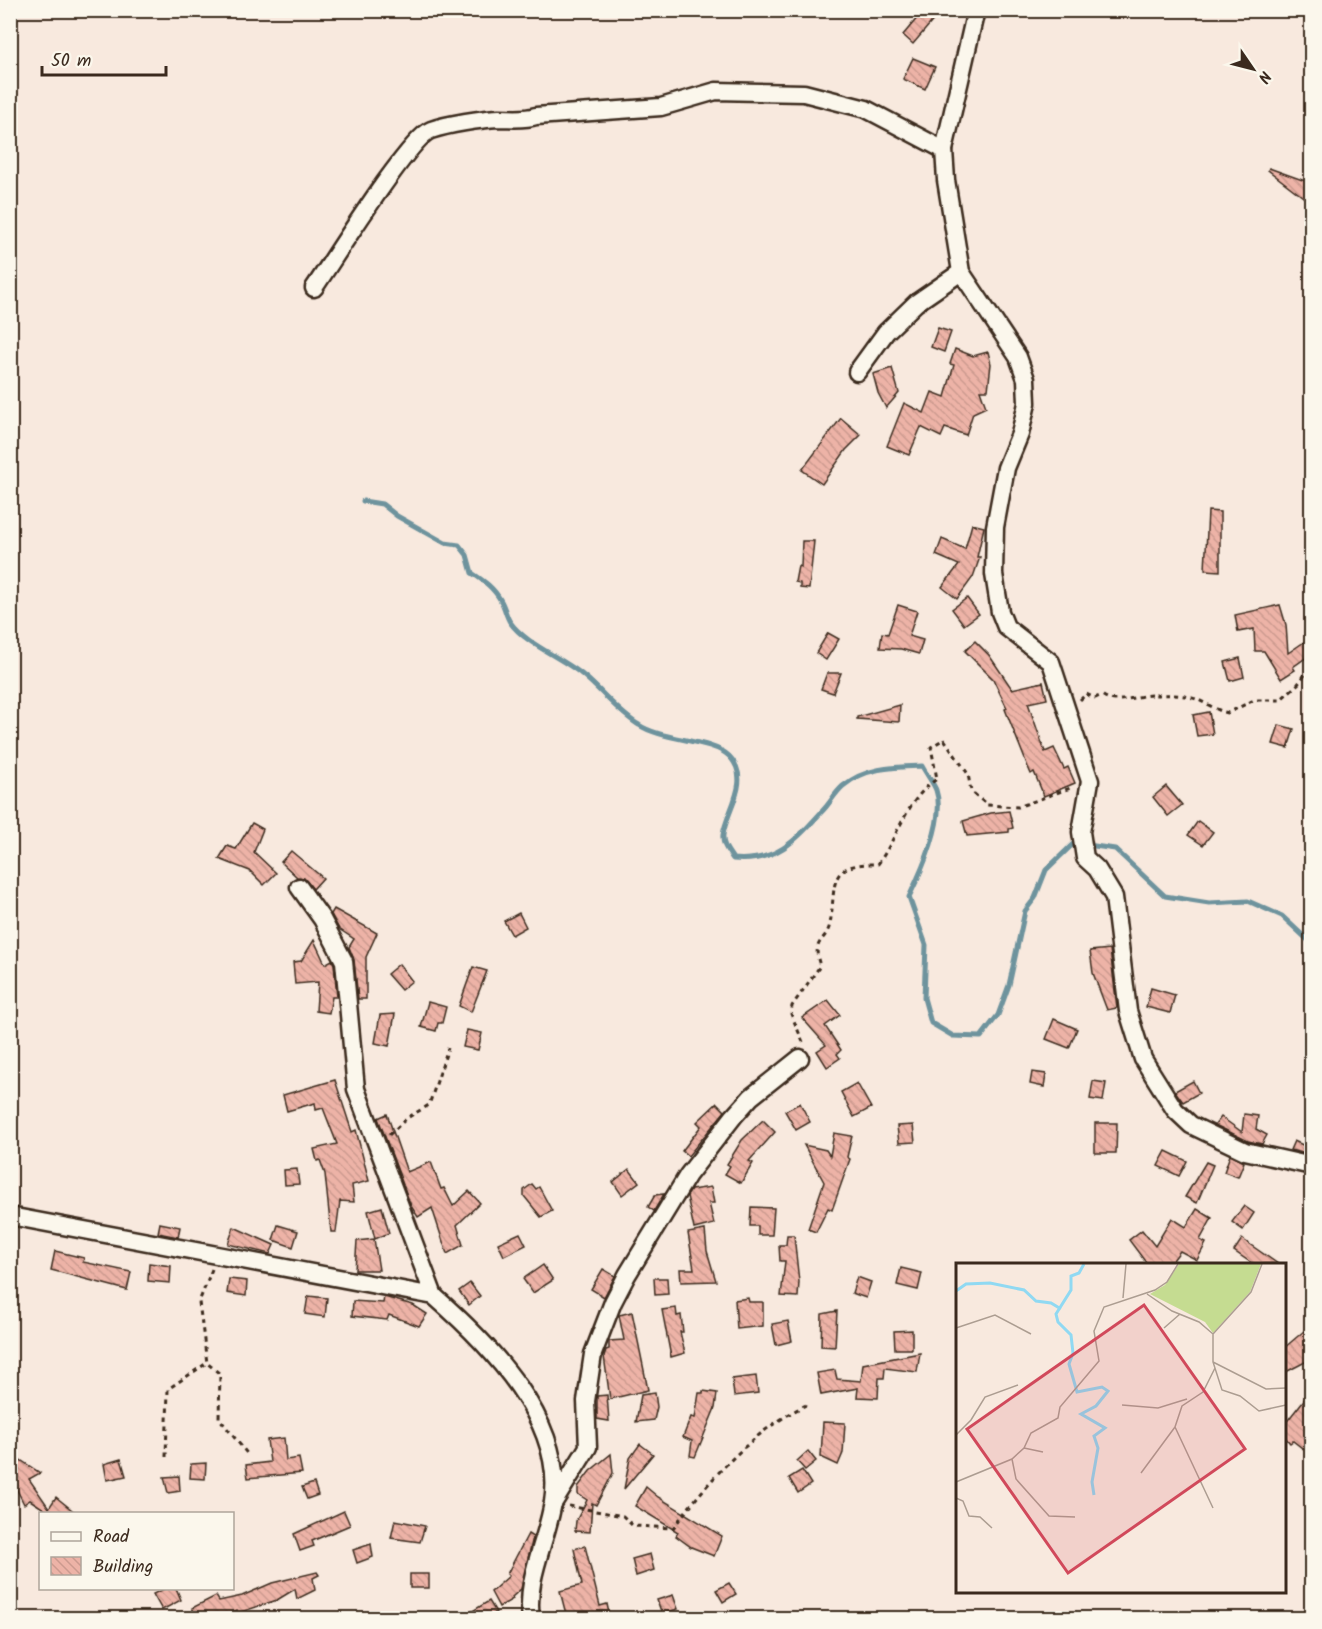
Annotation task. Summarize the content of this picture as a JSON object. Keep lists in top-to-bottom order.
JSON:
{
  "legend": ["Road", "Building"],
  "scale_bar": "50 m",
  "north": "bottom right"
}
